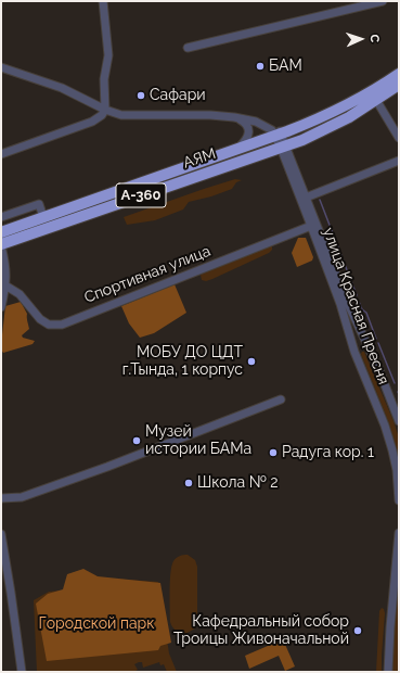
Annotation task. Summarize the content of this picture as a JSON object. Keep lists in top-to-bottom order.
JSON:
{
  "streets": {
    "highway": ["АЯМ", "А-360"],
    "street": ["Спортивная улица", "улица Красная Пресня"]
  },
  "crossings": [
    ["АЯМ", "улица Красная Пресня"],
    ["Спортивная улица", "улица Красная Пресня"]
  ],
  "parks": ["Городской парк"],
  "places": [
    "БАМ",
    "Сафари",
    "МОБУ ДО ЦДТ г.Тында, 1 корпус",
    "Музей истории БАМа",
    "Радуга кор. 1",
    "Школа № 2",
    "Кафедральный собор Троицы Живоначальной"
  ],
  "north": "right"
}
